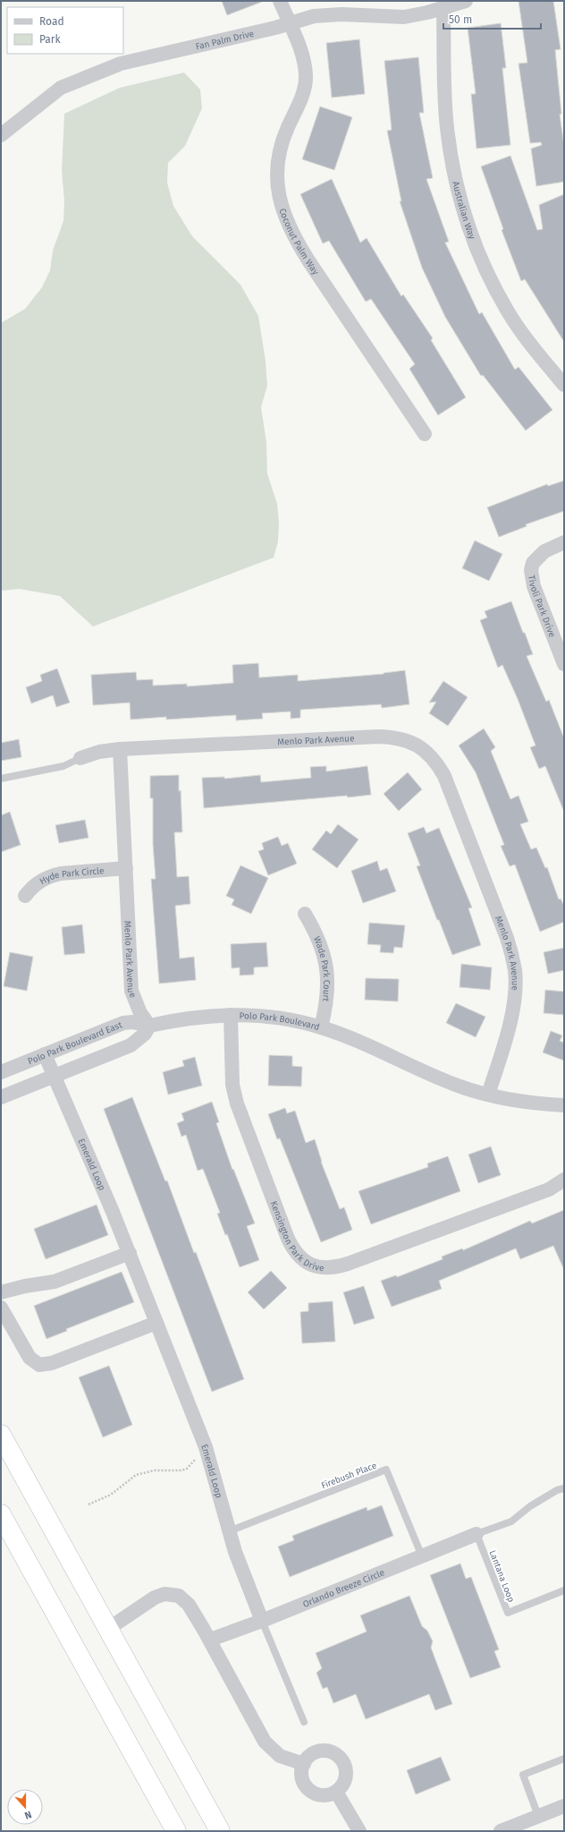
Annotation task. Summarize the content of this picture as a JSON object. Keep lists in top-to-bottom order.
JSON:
{
  "streets": {
    "street": [
      "Fan Palm Drive",
      "Australian Way",
      "Coconut Palm Way",
      "Tivoli Park Drive",
      "Menlo Park Avenue",
      "Hyde Park Circle",
      "Wade Park Court",
      "Polo Park Boulevard",
      "Polo Park Boulevard East",
      "Emerald Loop",
      "Kensington Park Drive",
      "Orlando Breeze Circle"
    ],
    "lane": ["Firebush Place", "Lantana Loop"]
  },
  "crossings": [
    ["Fan Palm Drive", "Australian Way"],
    ["Fan Palm Drive", "Coconut Palm Way"],
    ["Menlo Park Avenue", "Hyde Park Circle"],
    ["Menlo Park Avenue", "Polo Park Boulevard"],
    ["Menlo Park Avenue", "Polo Park Boulevard East"],
    ["Wade Park Court", "Polo Park Boulevard"],
    ["Polo Park Boulevard", "Polo Park Boulevard East"],
    ["Polo Park Boulevard", "Kensington Park Drive"],
    ["Polo Park Boulevard East", "Emerald Loop"],
    ["Emerald Loop", "Firebush Place"],
    ["Emerald Loop", "Orlando Breeze Circle"],
    ["Firebush Place", "Orlando Breeze Circle"],
    ["Lantana Loop", "Orlando Breeze Circle"]
  ],
  "legend": ["Road", "Park"],
  "scale_bar": "50 m",
  "north": "bottom"
}
